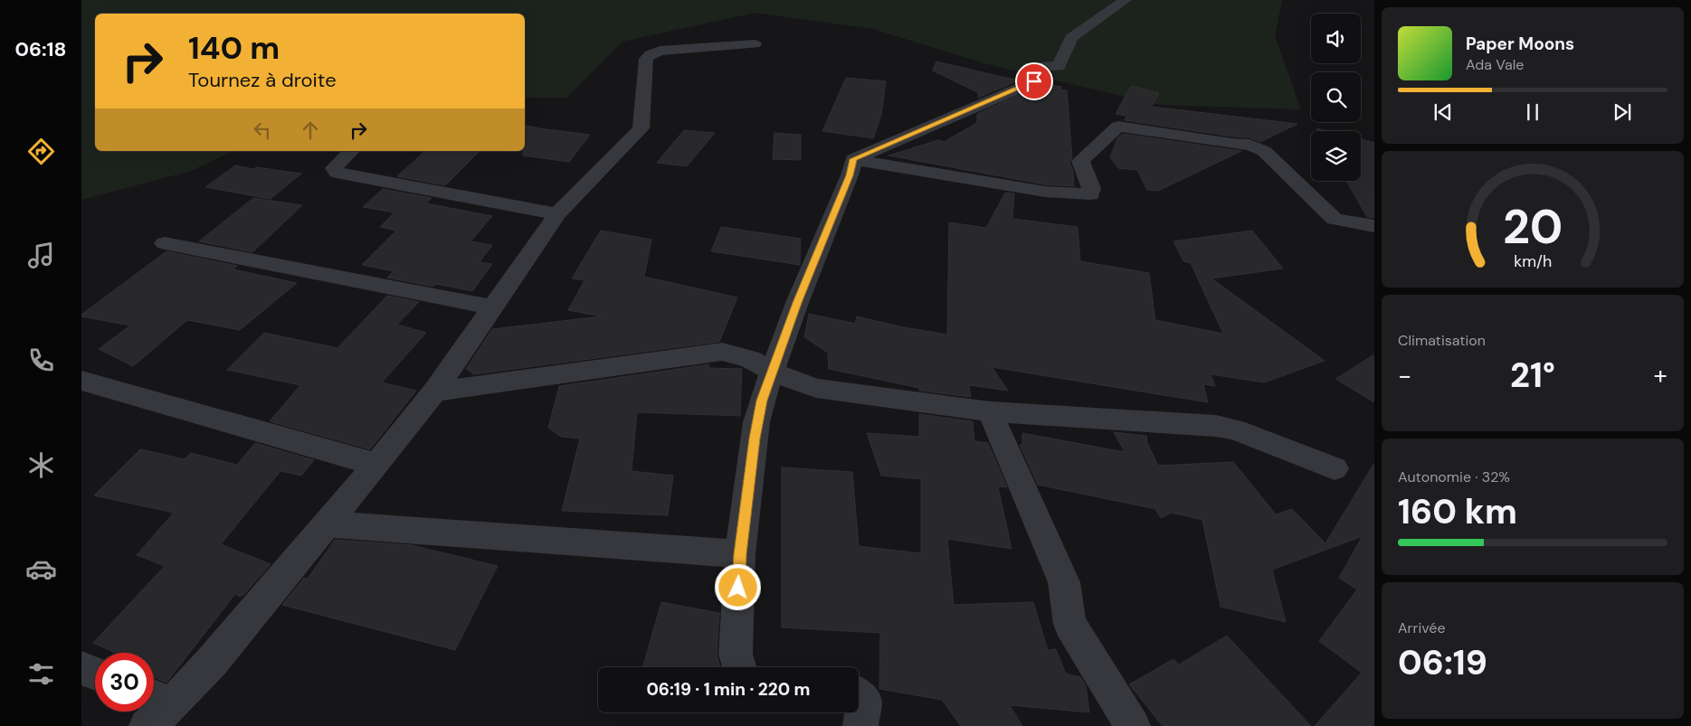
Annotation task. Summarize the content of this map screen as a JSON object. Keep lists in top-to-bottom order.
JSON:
{
  "page": {
    "tabs": "06:18",
    "turn": ["140 m", "Tournez à droite"],
    "song": ["Paper Moons", "Ada Vale"],
    "tile": [
      "Climatisation",
      ["Autonomie · 32%", "160 km"],
      ["Arrivée", "06:19"]
    ],
    "heat": ["−", "21°", "+"],
    "limit": "30",
    "trip": "06:19 · 1 min · 220 m",
    "gauge": ["20", "km/h"]
  }
}
